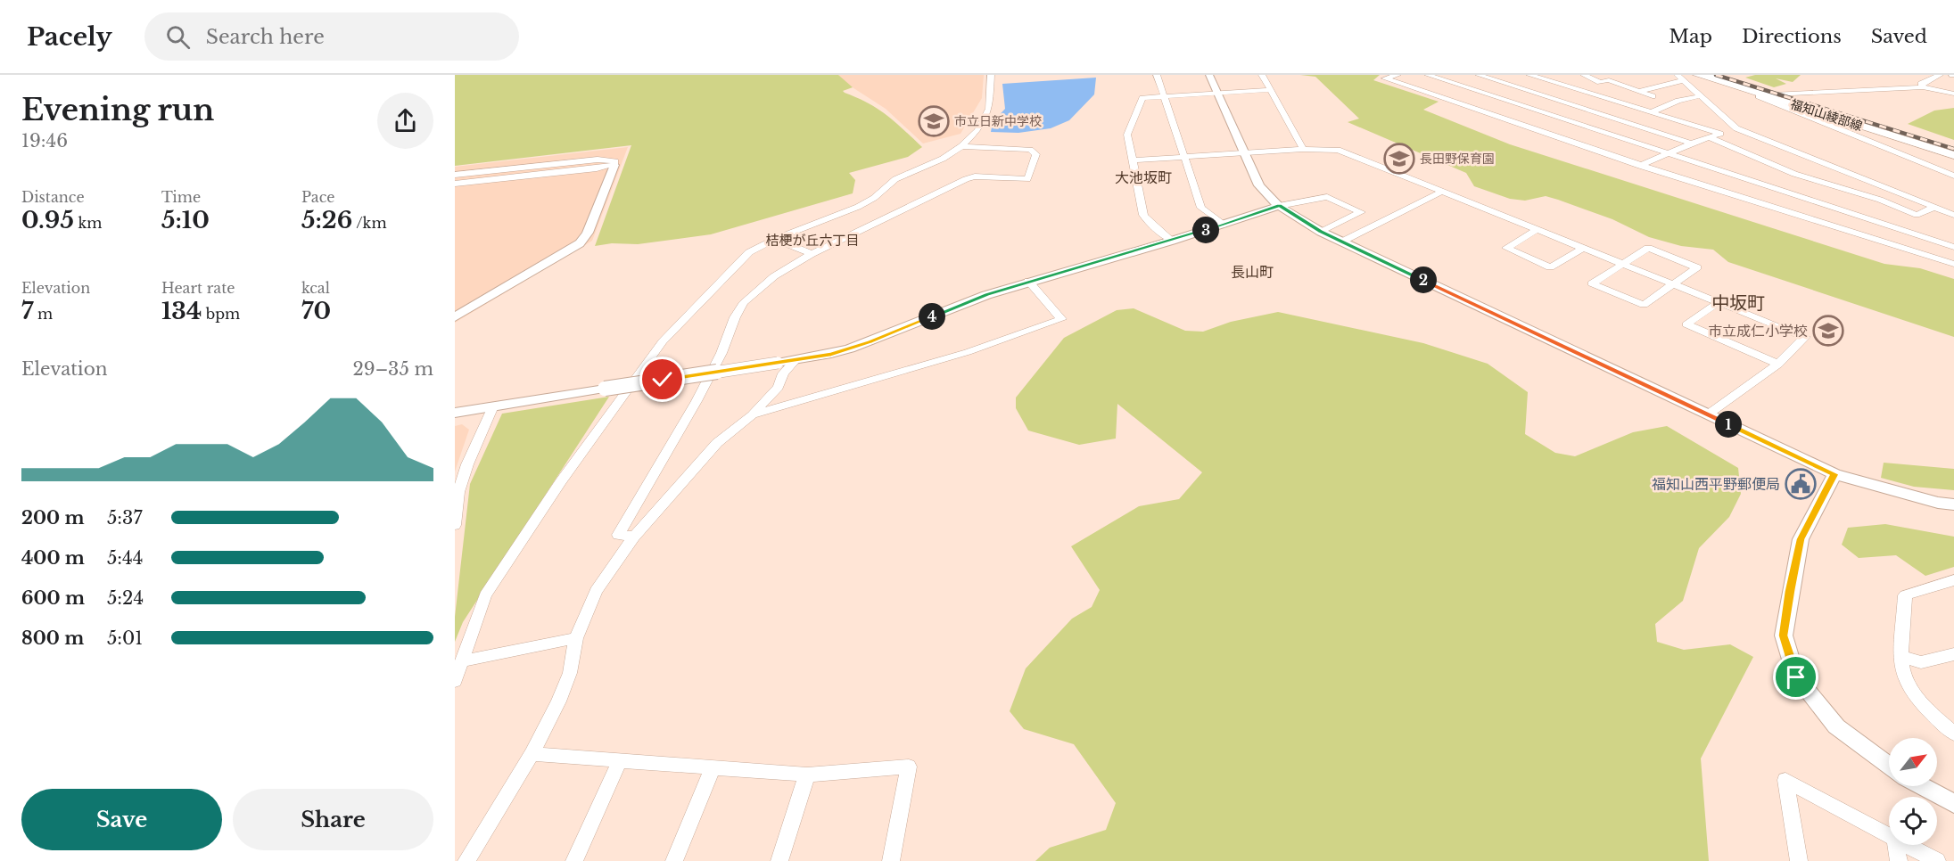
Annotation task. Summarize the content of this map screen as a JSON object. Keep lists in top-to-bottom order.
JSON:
{
  "streets": {
    "main road": ["福知山綾部線"]
  },
  "districts": [
    "大池坂町",
    "桔梗が丘六丁目",
    "長山町",
    "中坂町"
  ],
  "places": {
    "school or university": ["市立日新中学校", "長田野保育園", "市立成仁小学校"],
    "public building": ["福知山西平野郵便局"]
  },
  "north": "top right",
  "page": {
    "header": "Pacely",
    "search": "Search here",
    "nav": ["Map", "Directions", "Saved"],
    "heading": ["Evening run", "19:46"],
    "stats": [
      ["Distance", "0.95 km"],
      ["Time", "5:10"],
      ["Pace", "5:26 /km"],
      ["Elevation", "7 m"],
      ["Heart rate", "134 bpm"],
      ["kcal", "70"]
    ],
    "pins": [
      "3",
      "2",
      "4",
      "1"
    ],
    "chart": ["Elevation", "29–35 m"],
    "list": [
      {
        "name": "200 m",
        "note": "5:37"
      },
      {
        "name": "400 m",
        "note": "5:44"
      },
      {
        "name": "600 m",
        "note": "5:24"
      },
      {
        "name": "800 m",
        "note": "5:01"
      }
    ],
    "buttons": ["Save", "Share"]
  }
}
